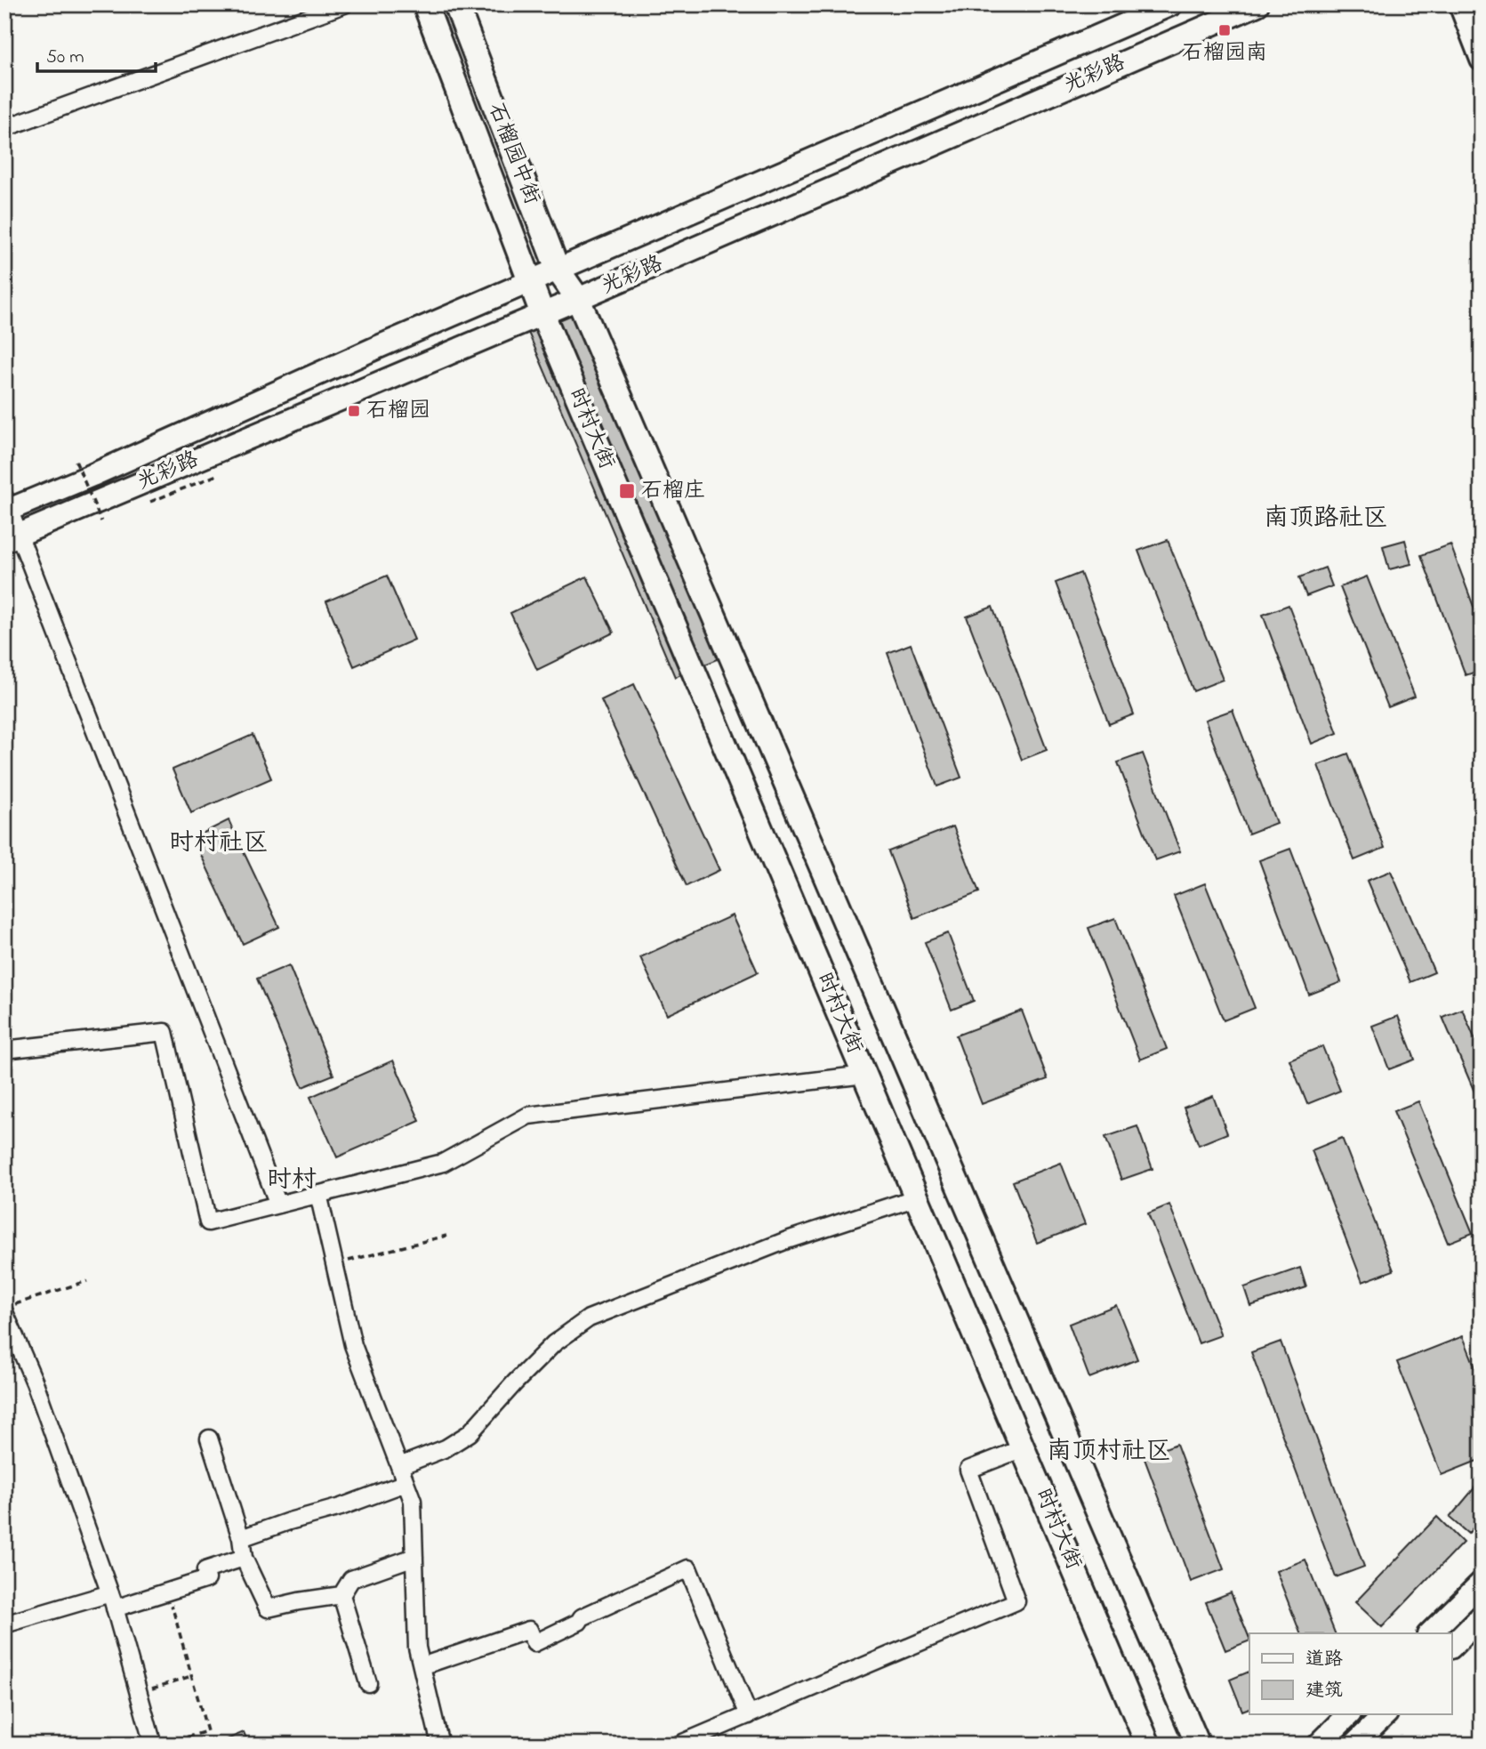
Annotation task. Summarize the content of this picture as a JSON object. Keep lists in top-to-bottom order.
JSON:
{
  "streets": {
    "main road": ["光彩路", "石榴园中街", "时村大街"]
  },
  "crossings": [
    ["光彩路", "石榴园中街"],
    ["光彩路", "时村大街"],
    ["石榴园中街", "时村大街"]
  ],
  "districts": [
    "南顶路社区",
    "时村社区",
    "时村",
    "南顶村社区"
  ],
  "places": {
    "transit": ["石榴园南", "石榴园", "石榴庄"]
  },
  "legend": ["道路", "建筑"],
  "scale_bar": "50 m"
}
